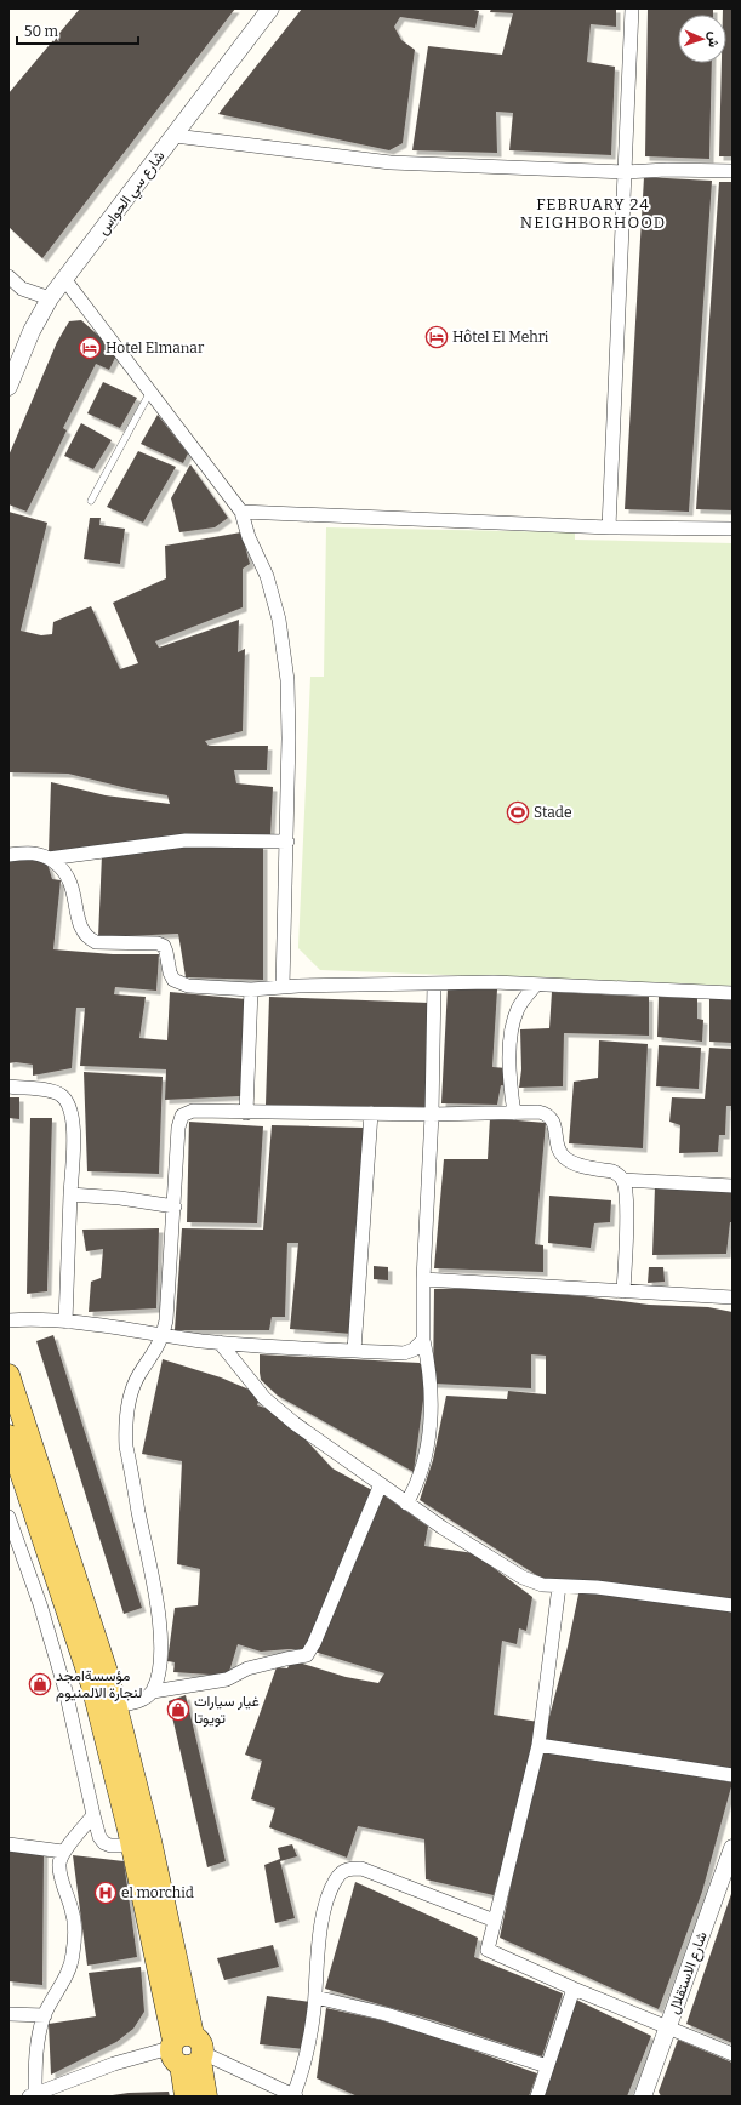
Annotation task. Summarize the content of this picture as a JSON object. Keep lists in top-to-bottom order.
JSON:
{
  "streets": {
    "street": ["شارع سي الحواس", "شارع الاستقلال"]
  },
  "districts": ["FEBRUARY 24 NEIGHBORHOOD"],
  "places": {
    "hotel": ["Hôtel El Mehri", "Hotel Elmanar"],
    "sports": ["Stade"],
    "shop": ["مؤسسةامجد لنجارة الالمنيوم", "غيار سيارات تويوتا"],
    "hospital": ["el morchid"]
  },
  "scale_bar": "50 m",
  "north": "right"
}
